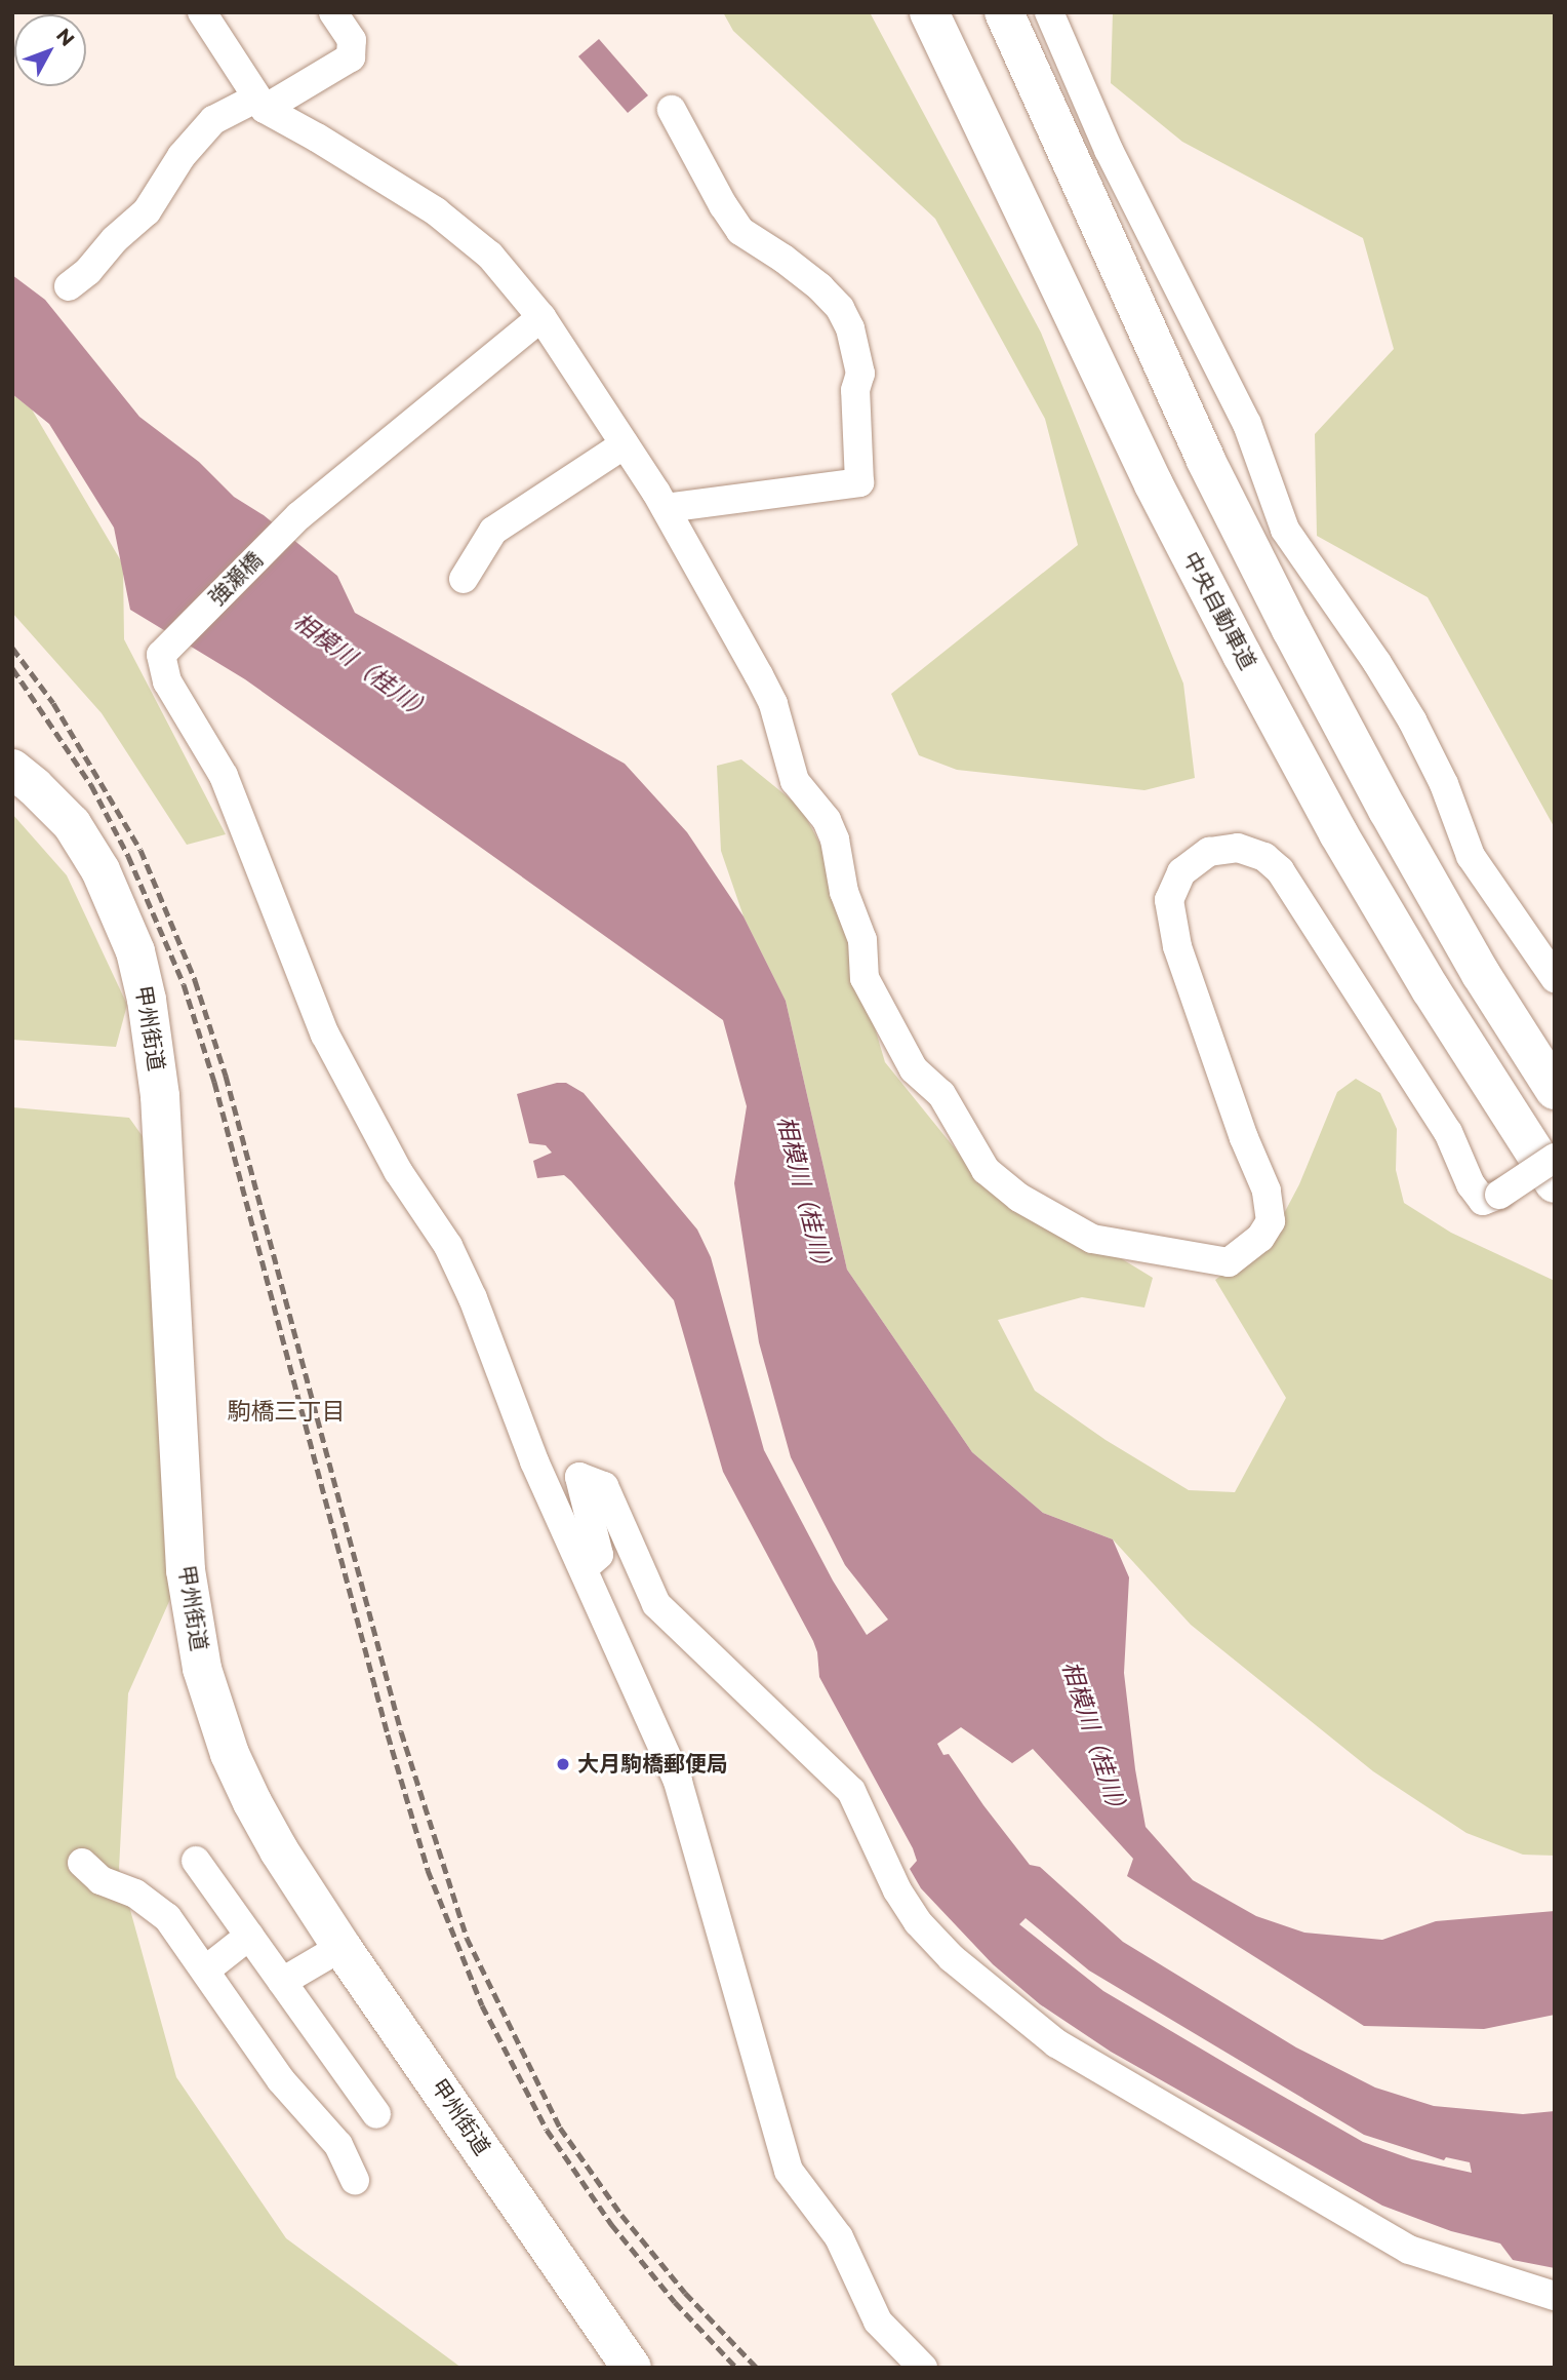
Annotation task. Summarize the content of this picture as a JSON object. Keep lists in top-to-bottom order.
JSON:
{
  "streets": {
    "highway": ["中央自動車道", "甲州街道"],
    "street": ["強瀬橋"]
  },
  "districts": ["駒橋三丁目"],
  "water": ["相模川（桂川）"],
  "places": ["大月駒橋郵便局"],
  "north": "top right"
}
